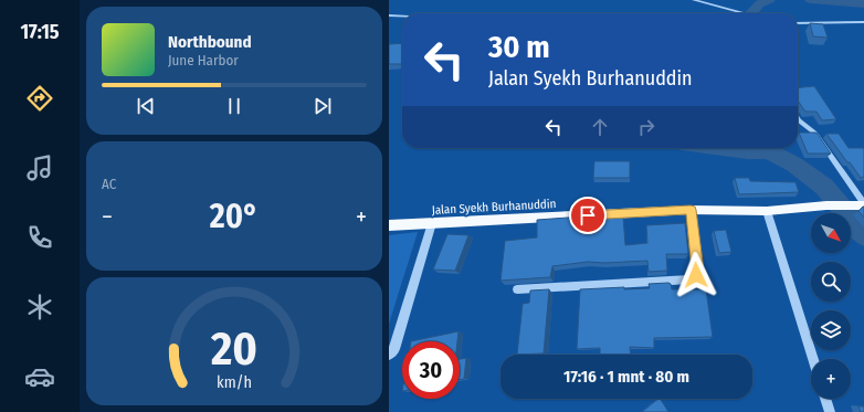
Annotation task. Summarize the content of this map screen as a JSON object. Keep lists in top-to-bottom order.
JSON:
{
  "streets": {
    "main road": ["Jalan Syekh Burhanuddin"]
  },
  "north": "bottom right",
  "page": {
    "tabs": "17:15",
    "turn": ["30 m", "Jalan Syekh Burhanuddin"],
    "song": ["Northbound", "June Harbor"],
    "tile": "AC",
    "heat": ["−", "20°", "+"],
    "map_buttons": "+",
    "limit": "30",
    "trip": "17:16 · 1 mnt · 80 m",
    "gauge": ["20", "km/h"]
  }
}
